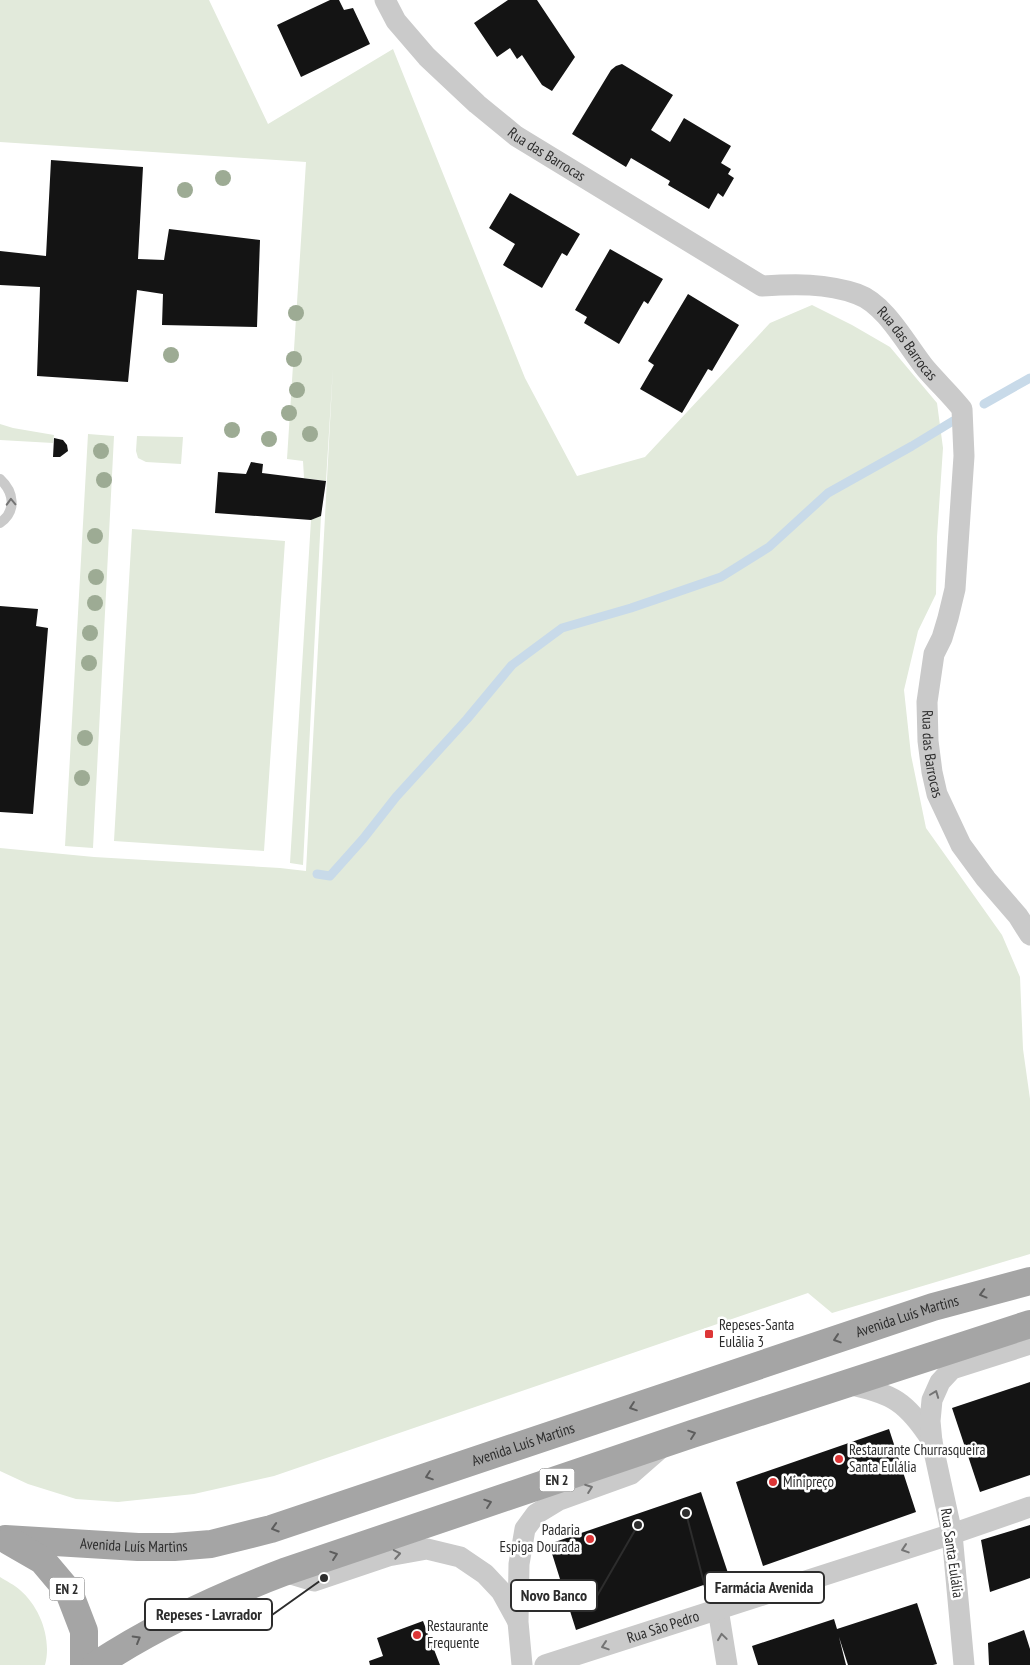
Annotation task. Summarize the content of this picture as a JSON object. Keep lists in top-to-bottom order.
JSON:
{
  "streets": {
    "main road": ["Avenida Luís Martins", "EN 2"],
    "street": ["Rua das Barrocas", "Rua Santa Eulália", "Rua São Pedro"]
  },
  "crossings": [
    ["Avenida Luís Martins", "EN 2"],
    ["Rua Santa Eulália", "Rua São Pedro"]
  ],
  "one_way": ["Rua São Pedro"],
  "places": {
    "transit": ["Repeses-Santa Eulãlia 3"],
    "other": [
      "Restaurante Churrasqueira Santa Eulália",
      "Minipreço",
      "Farmácia Avenida",
      "Novo Banco",
      "Padaria Espiga Dourada",
      "Repeses - Lavrador",
      "Restaurante Frequente"
    ]
  }
}
